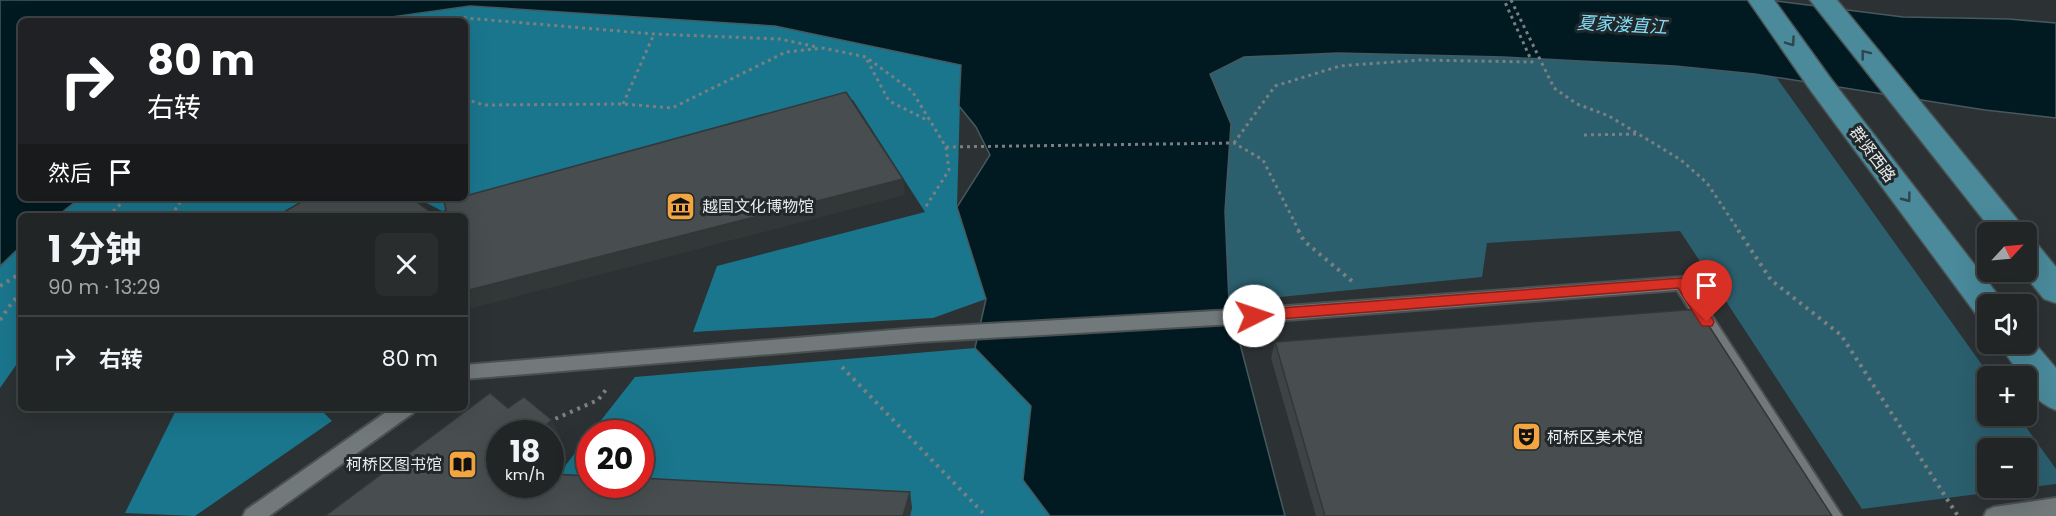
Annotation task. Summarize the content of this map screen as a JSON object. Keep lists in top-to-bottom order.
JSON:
{
  "streets": {
    "main road": ["群贤西路"]
  },
  "water": ["夏家溇直江"],
  "places": {
    "museum": ["越国文化博物馆"],
    "theatre": ["柯桥区美术馆"],
    "library": ["柯桥区图书馆"]
  },
  "north": "top right",
  "page": {
    "turn": ["80 m", "右转"],
    "then": "然后",
    "heading": ["1 分钟", "90 m · 13:29"],
    "map_buttons": ["+", "−"],
    "list": [
      {
        "name": "右转",
        "value": "80 m"
      }
    ],
    "speed": "18 km/h",
    "limit": "20"
  }
}
